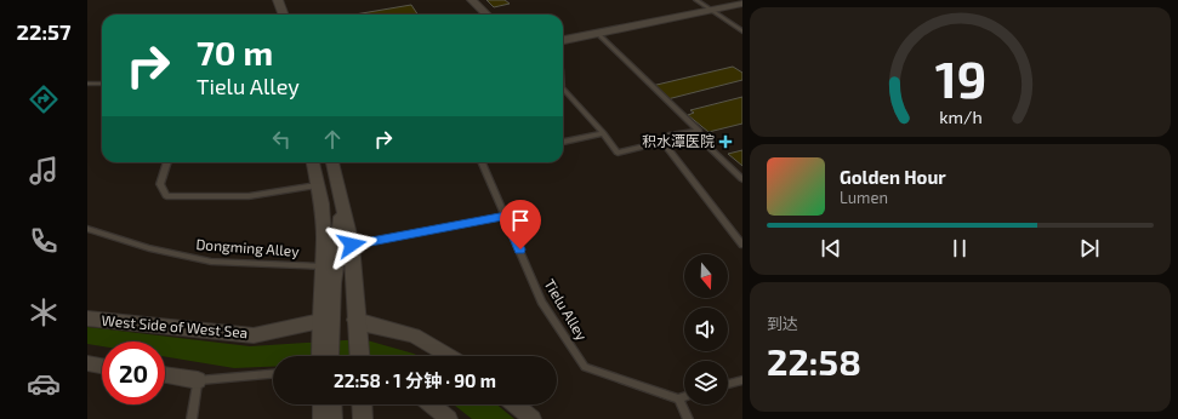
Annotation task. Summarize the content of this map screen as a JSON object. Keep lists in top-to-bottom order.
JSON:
{
  "streets": {
    "street": ["West Side of West Sea"],
    "lane": ["Dongming Alley", "Tielu Alley"]
  },
  "places": {
    "health": ["积水潭医院"]
  },
  "north": "bottom",
  "page": {
    "tabs": "22:57",
    "turn": ["70 m", "Tielu Alley"],
    "song": ["Golden Hour", "Lumen"],
    "tile": ["到达", "22:58"],
    "limit": "20",
    "trip": "22:58 · 1 分钟 · 90 m",
    "gauge": ["19", "km/h"]
  }
}
